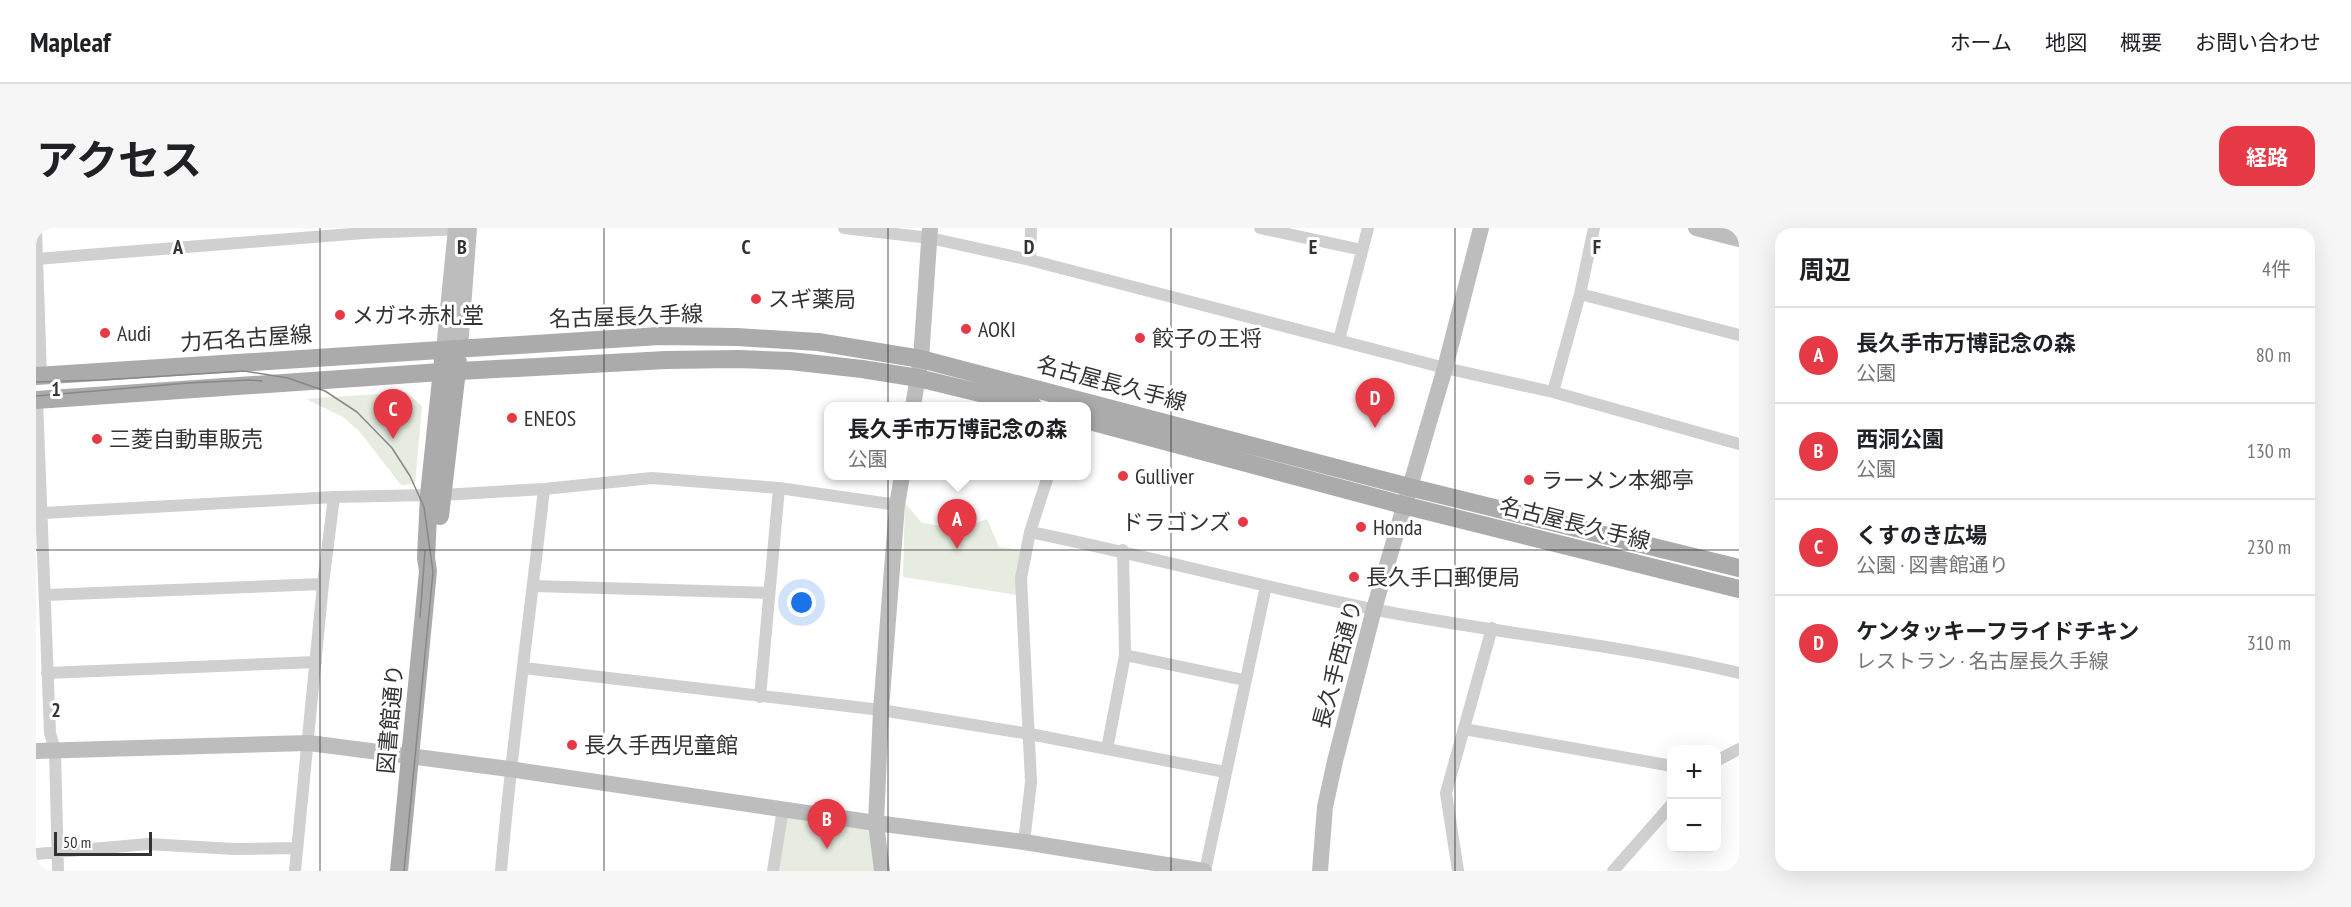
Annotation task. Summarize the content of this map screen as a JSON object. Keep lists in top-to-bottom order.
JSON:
{
  "streets": {
    "main road": ["名古屋長久手線", "力石名古屋線", "図書館通り"],
    "street": ["長久手西通り"]
  },
  "crossings": [
    ["名古屋長久手線", "力石名古屋線"],
    ["名古屋長久手線", "長久手西通り"],
    ["名古屋長久手線", "図書館通り"],
    ["力石名古屋線", "図書館通り"]
  ],
  "places": [
    "スギ薬局",
    "メガネ赤札堂",
    "AOKI",
    "Audi",
    "餃子の王将",
    "ENEOS",
    "三菱自動車販売",
    "Gulliver",
    "ラーメン本郷亭",
    "ドラゴンズ",
    "Honda",
    "長久手口郵便局",
    "長久手西児童館"
  ],
  "scale_bar": "50 m",
  "page": {
    "header": "Mapleaf",
    "nav": [
      "ホーム",
      "地図",
      "概要",
      "お問い合わせ"
    ],
    "title": "アクセス",
    "buttons": "経路",
    "heading": ["周辺", "4件"],
    "list": [
      {
        "mark": "A",
        "name": "長久手市万博記念の森",
        "note": "公園",
        "value": "80 m"
      },
      {
        "mark": "B",
        "name": "西洞公園",
        "note": "公園",
        "value": "130 m"
      },
      {
        "mark": "C",
        "name": "くすのき広場",
        "note": "公園 · 図書館通り",
        "value": "230 m"
      },
      {
        "mark": "D",
        "name": "ケンタッキーフライドチキン",
        "note": "レストラン · 名古屋長久手線",
        "value": "310 m"
      }
    ],
    "pins": [
      "D",
      "C",
      "A",
      "B"
    ],
    "popup": ["長久手市万博記念の森", "公園"],
    "map_buttons": ["+", "−"],
    "scale": "50 m"
  },
  "grid": {
    "columns": [
      "A",
      "B",
      "C",
      "D",
      "E",
      "F"
    ],
    "rows": ["1", "2"]
  }
}
